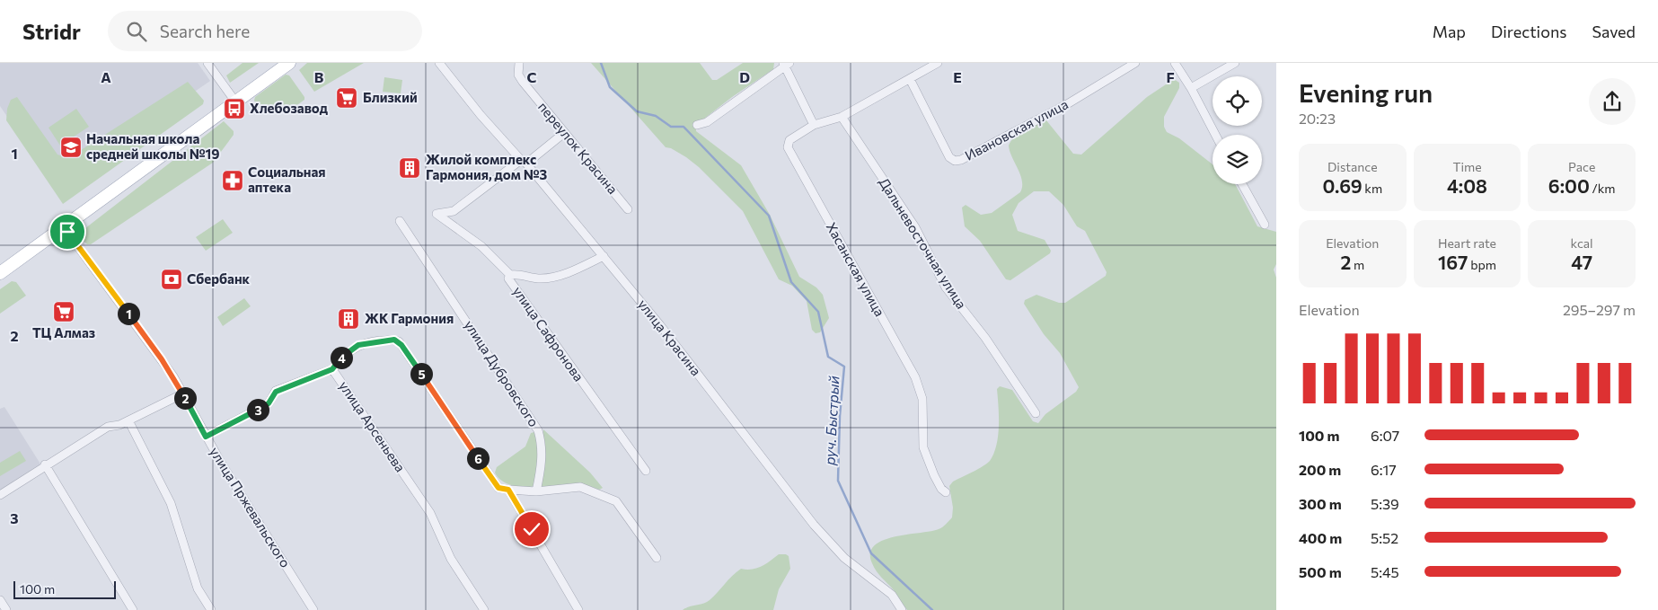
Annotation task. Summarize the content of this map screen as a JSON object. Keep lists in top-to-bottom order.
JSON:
{
  "streets": {
    "street": [
      "Ивановская улица",
      "переулок Красина",
      "Дальневосточная улица",
      "Хасанская улица",
      "улица Сафронова",
      "улица Красина",
      "улица Дубровского",
      "улица Арсеньева",
      "улица Пржевальского"
    ]
  },
  "crossings": [
    ["Ивановская улица", "Хасанская улица"],
    ["Дальневосточная улица", "Хасанская улица"],
    ["улица Сафронова", "улица Красина"],
    ["улица Арсеньева", "улица Пржевальского"]
  ],
  "water": ["руч. Быстрый"],
  "places": {
    "supermarket": ["Близкий", "ТЦ Алмаз"],
    "bus stop": ["Хлебoзавод"],
    "school or university": ["Начальная школа средней школы №19"],
    "building": ["Жилой комплекс Гармония, дом №3", "ЖК Гармония"],
    "pharmacy": ["Социальная аптека"],
    "bank": ["Сбербанк"]
  },
  "scale_bar": "100 m",
  "page": {
    "header": "Stridr",
    "search": "Search here",
    "nav": ["Map", "Directions", "Saved"],
    "heading": ["Evening run", "20:23"],
    "stats": [
      ["Distance", "0.69 km"],
      ["Time", "4:08"],
      ["Pace", "6:00 /km"],
      ["Elevation", "2 m"],
      ["Heart rate", "167 bpm"],
      ["kcal", "47"]
    ],
    "chart": ["Elevation", "295–297 m"],
    "pins": [
      "1",
      "4",
      "5",
      "2",
      "3",
      "6"
    ],
    "list": [
      {
        "name": "100 m",
        "note": "6:07"
      },
      {
        "name": "200 m",
        "note": "6:17"
      },
      {
        "name": "300 m",
        "note": "5:39"
      },
      {
        "name": "400 m",
        "note": "5:52"
      },
      {
        "name": "500 m",
        "note": "5:45"
      }
    ],
    "scale": "100 m"
  },
  "grid": {
    "columns": [
      "A",
      "B",
      "C",
      "D",
      "E",
      "F"
    ],
    "rows": ["1", "2", "3"]
  }
}
